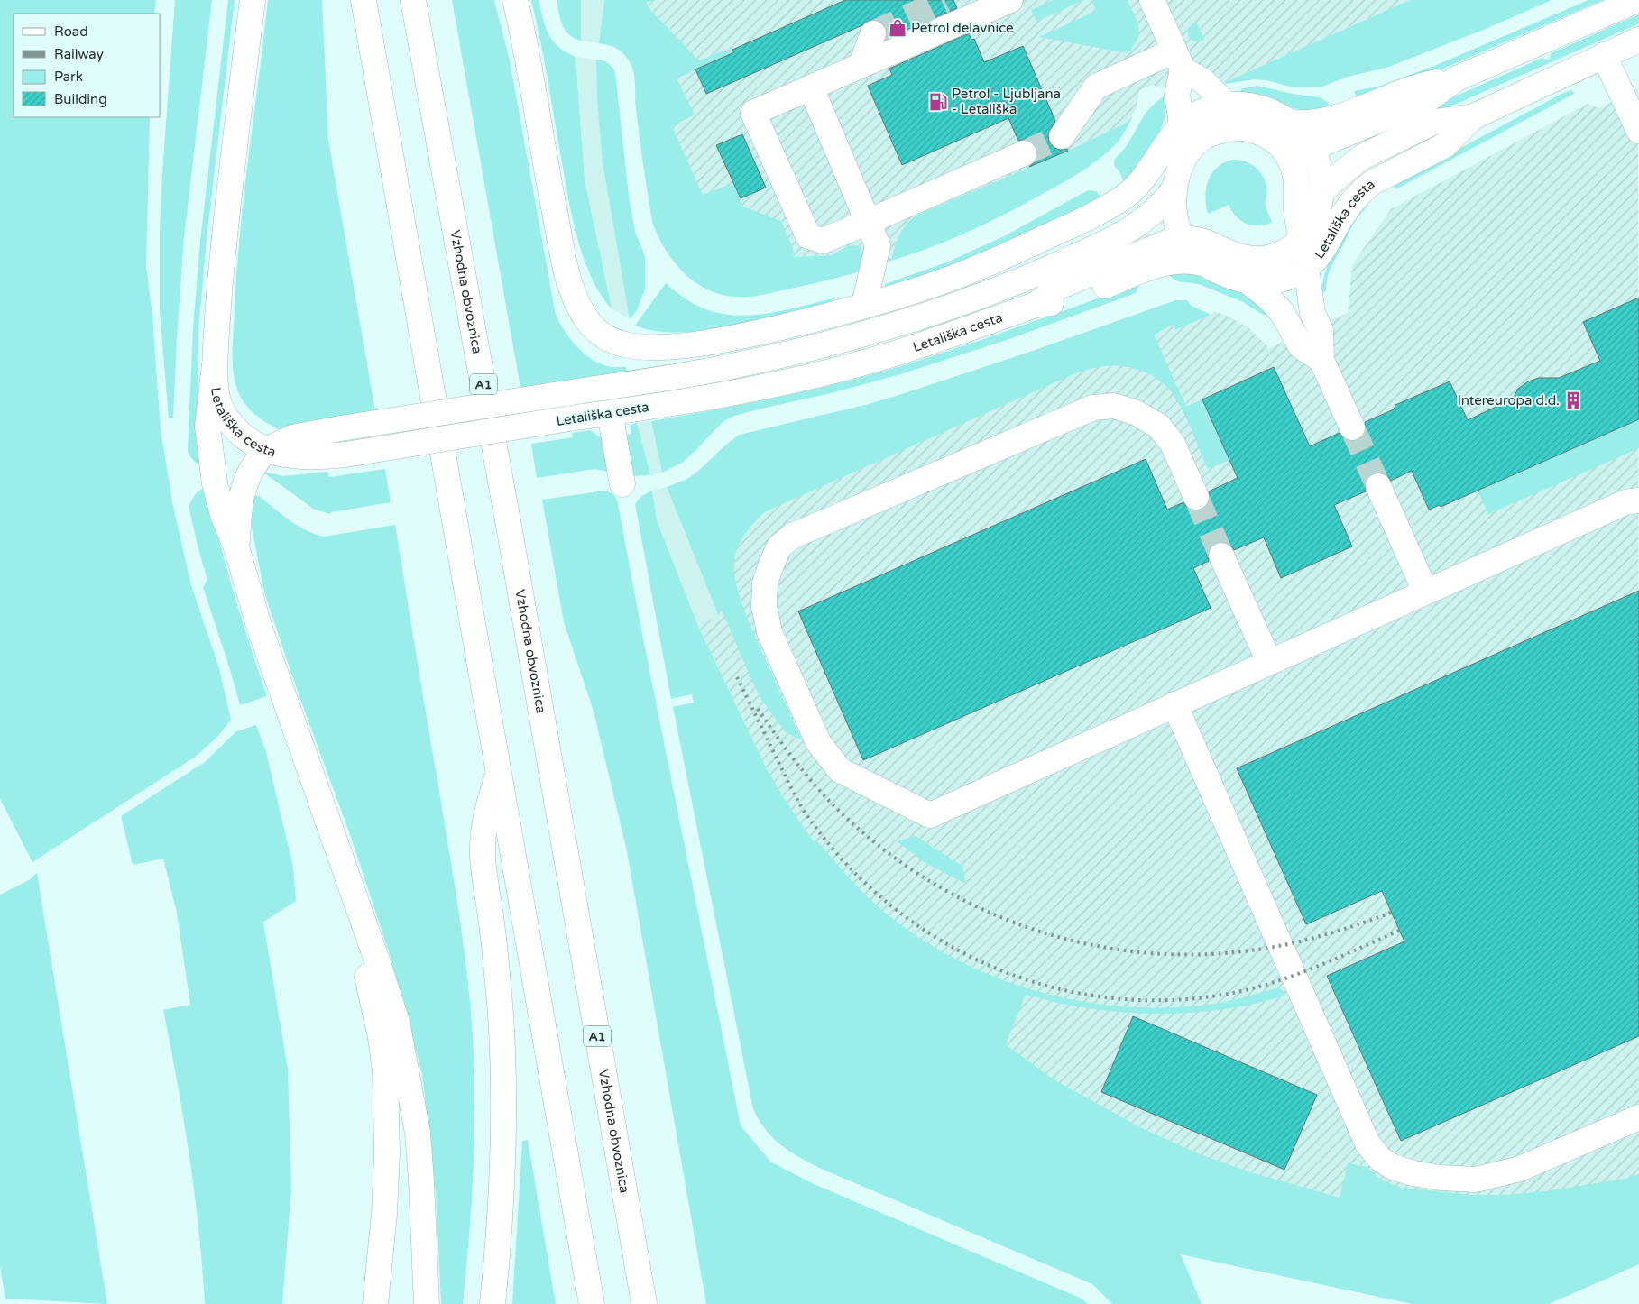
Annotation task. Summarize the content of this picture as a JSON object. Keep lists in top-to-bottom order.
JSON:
{
  "streets": {
    "main road": ["Letališka cesta", "Vzhodna obvoznica", "A1"]
  },
  "places": {
    "shop": ["Petrol delavnice"],
    "fuel station": ["Petrol - Ljubljana - Letališka"],
    "building": ["Intereuropa d.d."]
  },
  "legend": [
    "Road",
    "Railway",
    "Park",
    "Building"
  ]
}
